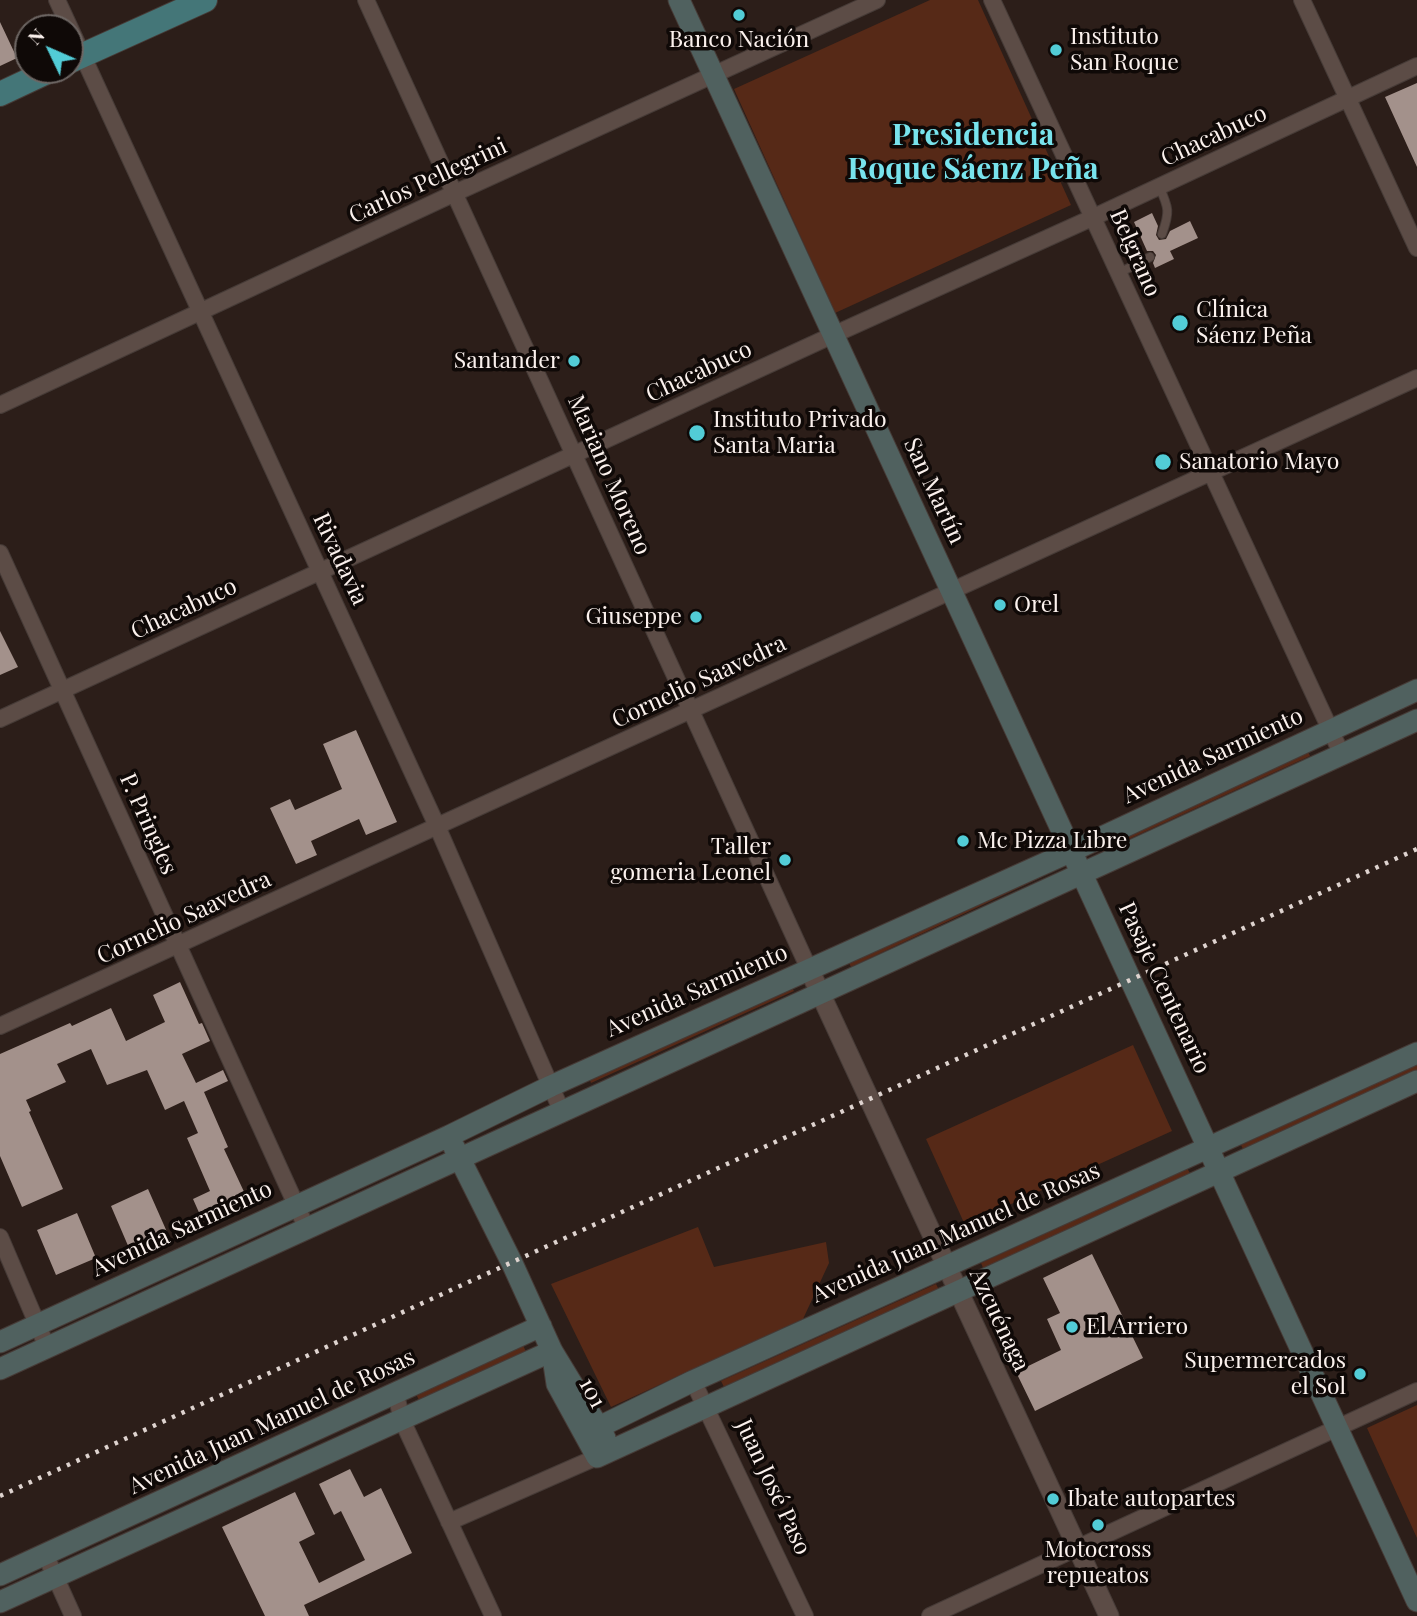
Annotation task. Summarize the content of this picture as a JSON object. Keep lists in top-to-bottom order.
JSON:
{
  "streets": {
    "main road": [
      "San Martín",
      "Avenida Sarmiento",
      "Pasaje Centenario",
      "Avenida Juan Manuel de Rosas",
      "101"
    ],
    "street": [
      "Chacabuco",
      "Carlos Pellegrini",
      "Belgrano",
      "Mariano Moreno",
      "Rivadavia",
      "Cornelio Saavedra",
      "P. Pringles",
      "Azcuénaga",
      "Juan José Paso"
    ]
  },
  "crossings": [
    ["Chacabuco", "Belgrano"],
    ["Chacabuco", "Mariano Moreno"],
    ["Chacabuco", "San Martín"],
    ["Chacabuco", "Rivadavia"],
    ["Chacabuco", "P. Pringles"],
    ["Carlos Pellegrini", "Mariano Moreno"],
    ["Carlos Pellegrini", "San Martín"],
    ["Carlos Pellegrini", "Rivadavia"],
    ["Belgrano", "Cornelio Saavedra"],
    ["Belgrano", "Avenida Sarmiento"],
    ["Mariano Moreno", "Cornelio Saavedra"],
    ["Mariano Moreno", "Avenida Sarmiento"],
    ["Mariano Moreno", "Azcuénaga"],
    ["San Martín", "Cornelio Saavedra"],
    ["San Martín", "Avenida Sarmiento"],
    ["San Martín", "Pasaje Centenario"],
    ["Rivadavia", "Cornelio Saavedra"],
    ["Rivadavia", "Avenida Sarmiento"],
    ["Cornelio Saavedra", "P. Pringles"],
    ["Avenida Sarmiento", "P. Pringles"],
    ["Avenida Sarmiento", "Pasaje Centenario"],
    ["Avenida Sarmiento", "Azcuénaga"],
    ["Pasaje Centenario", "Avenida Juan Manuel de Rosas"],
    ["Avenida Juan Manuel de Rosas", "Azcuénaga"],
    ["Avenida Juan Manuel de Rosas", "Juan José Paso"]
  ],
  "districts": ["Presidencia Roque Sáenz Peña"],
  "places": [
    "Banco Nación",
    "Instituto San Roque",
    "Clínica Sáenz Peña",
    "Santander",
    "Instituto Privado Santa Maria",
    "Sanatorio Mayo",
    "Orel",
    "Giuseppe",
    "Mc Pizza Libre",
    "Taller gomeria Leonel",
    "El Arriero",
    "Supermercados el Sol",
    "Ibate autopartes",
    "Motocross repueatos"
  ],
  "north": "top left"
}
